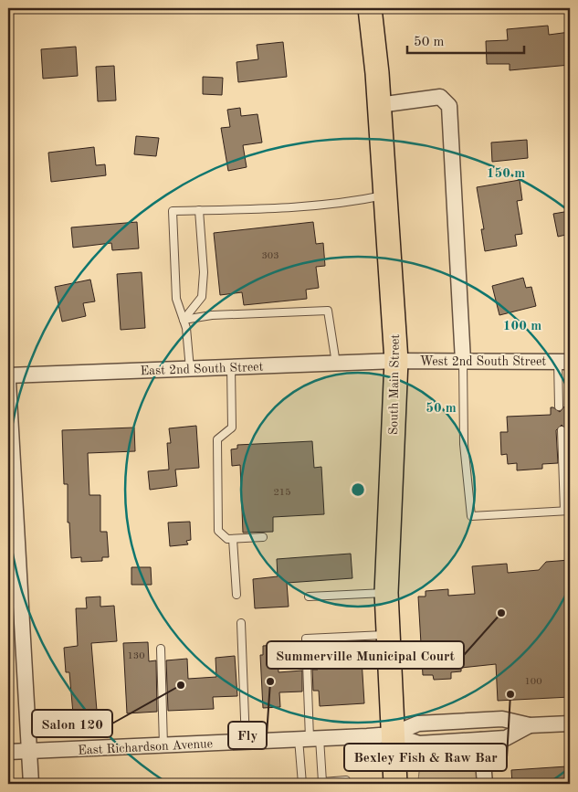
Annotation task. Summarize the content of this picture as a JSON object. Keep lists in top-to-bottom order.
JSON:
{
  "streets": {
    "main road": ["South Main Street"],
    "street": ["West 2nd South Street", "East 2nd South Street", "East Richardson Avenue"]
  },
  "crossings": [
    ["West 2nd South Street", "East 2nd South Street"],
    ["West 2nd South Street", "South Main Street"],
    ["East 2nd South Street", "South Main Street"],
    ["South Main Street", "East Richardson Avenue"]
  ],
  "places": [
    "Summerville Municipal Court",
    "Fly",
    "Salon 120",
    "Bexley Fish & Raw Bar"
  ],
  "house_numbers": [
    "303",
    "215",
    "130",
    "100"
  ],
  "scale_bar": "50 m",
  "rings": ["150 m", "100 m", "50 m"]
}
